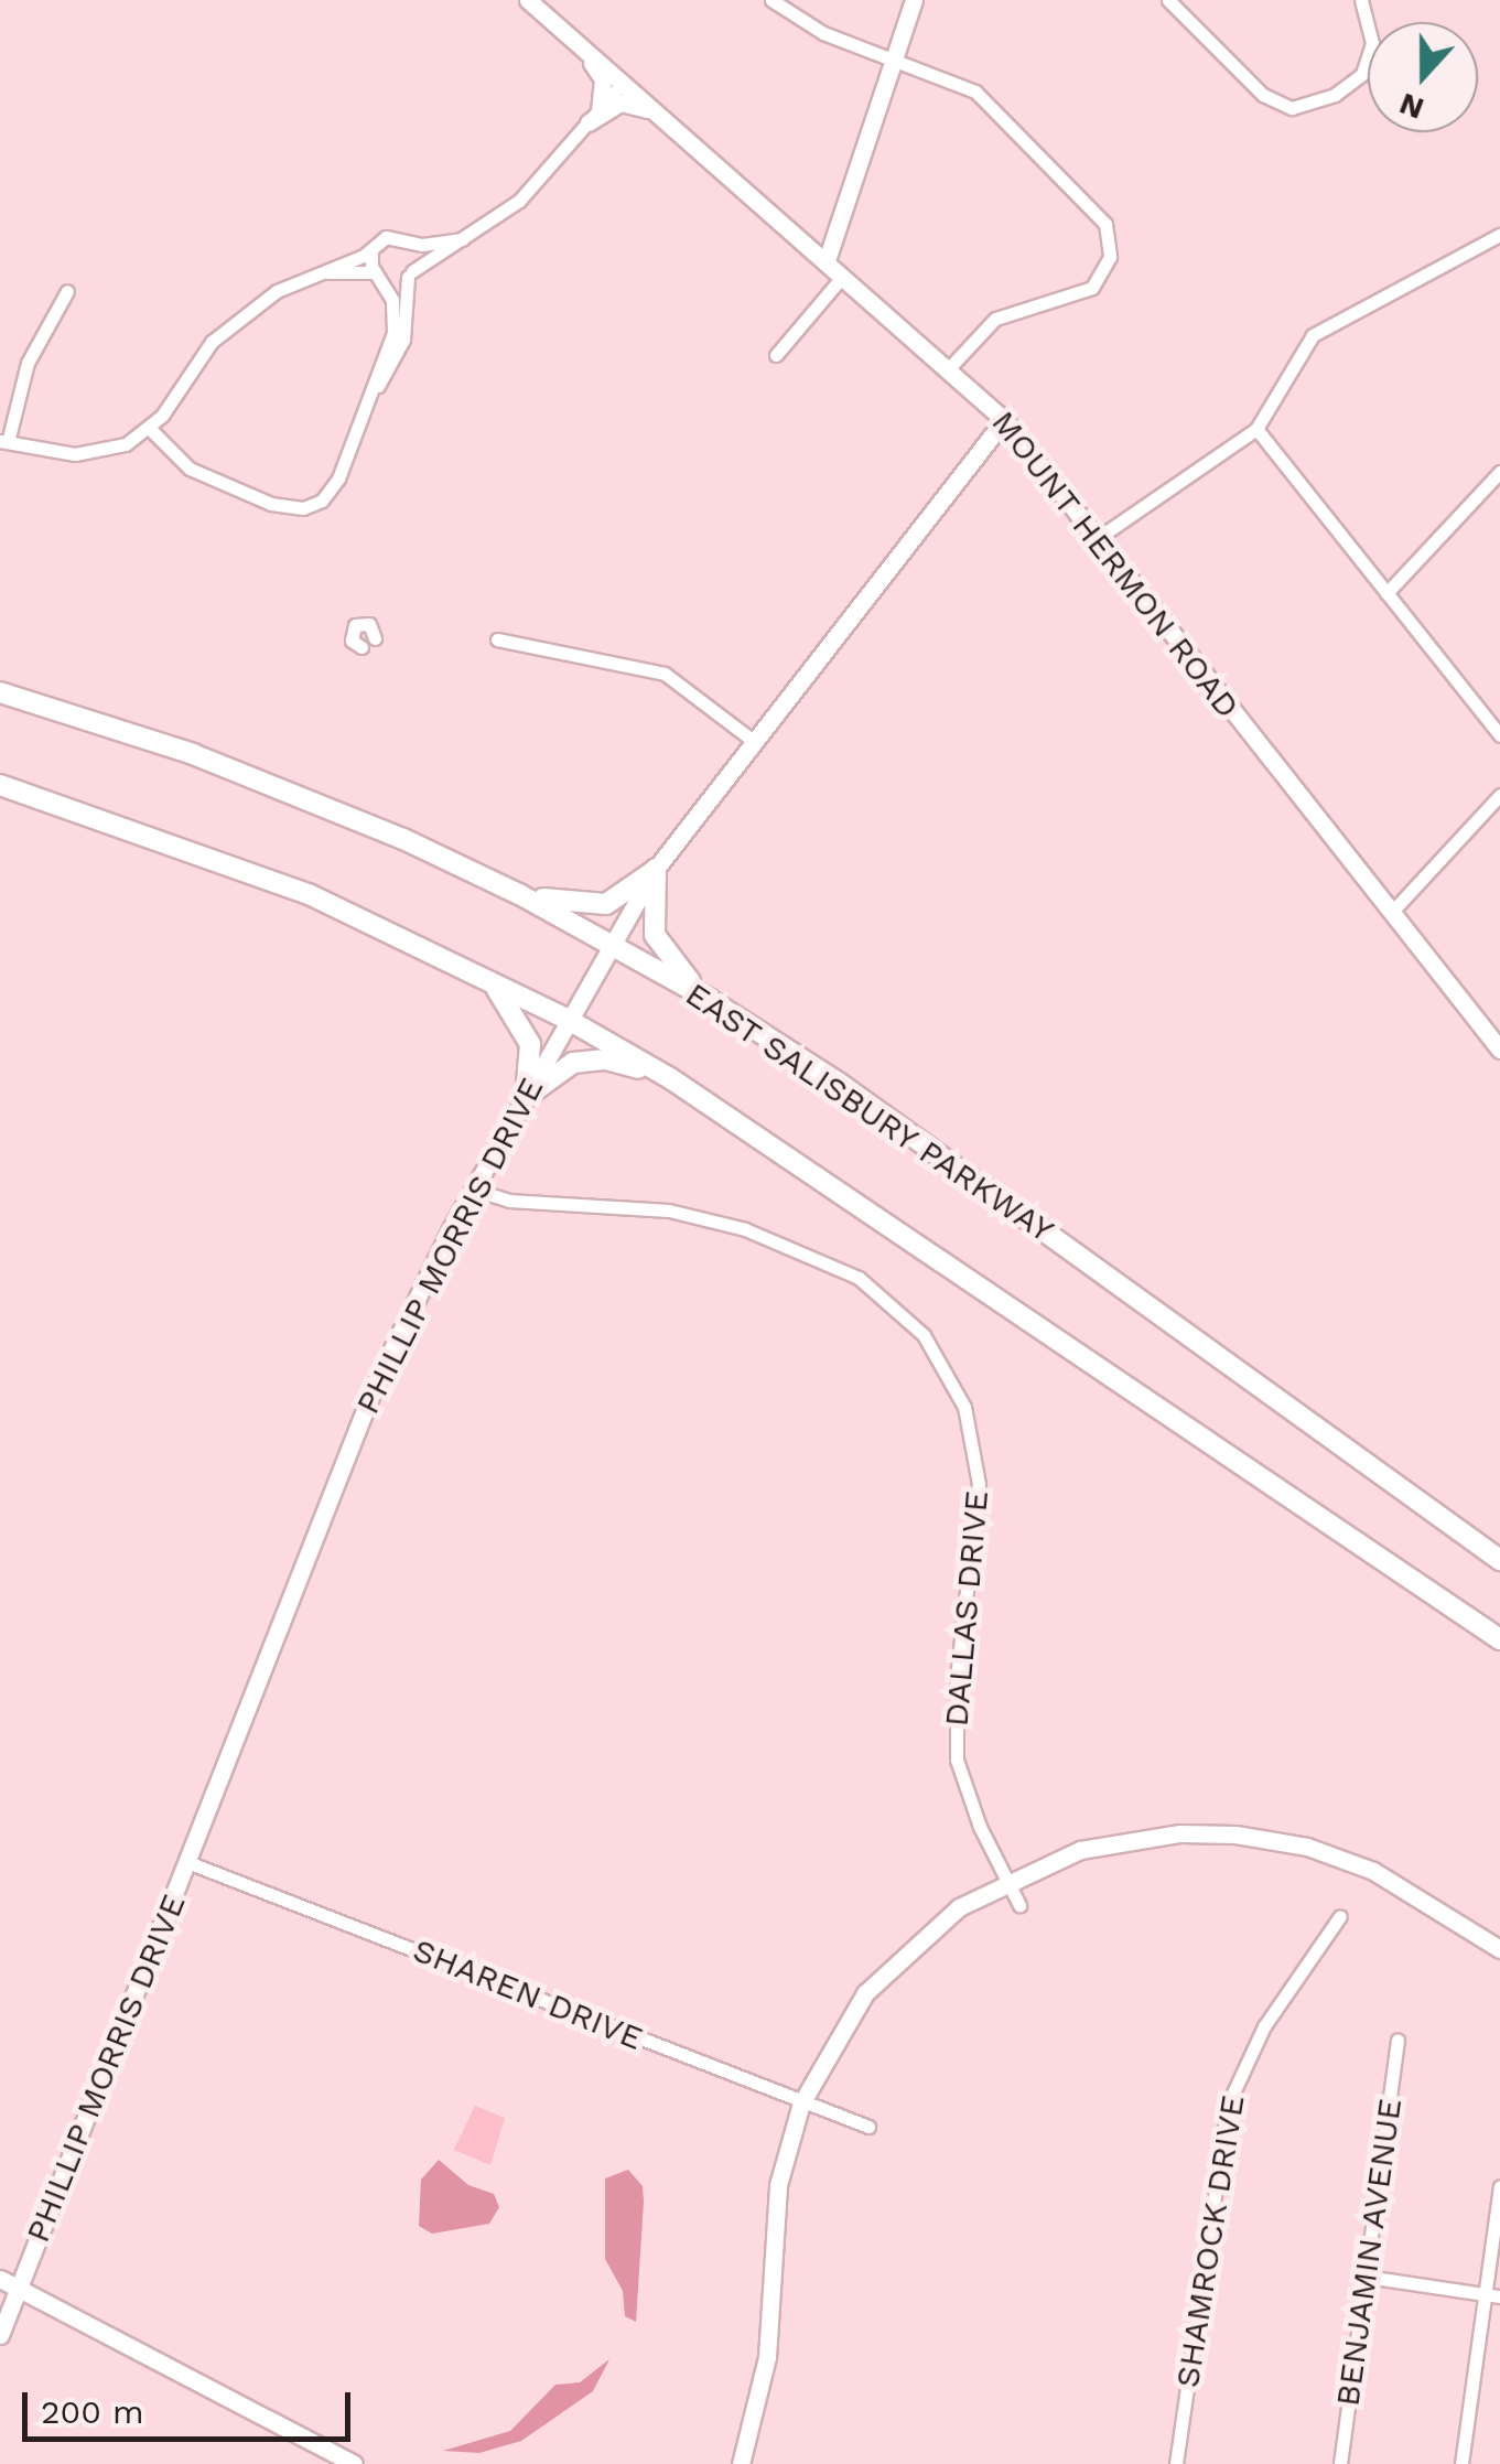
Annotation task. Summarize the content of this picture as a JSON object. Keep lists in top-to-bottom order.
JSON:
{
  "streets": {
    "main road": ["MOUNT HERMON ROAD", "EAST SALISBURY PARKWAY", "PHILLIP MORRIS DRIVE"],
    "street": [
      "DALLAS DRIVE",
      "SHAREN DRIVE",
      "SHAMROCK DRIVE",
      "BENJAMIN AVENUE"
    ]
  },
  "crossings": [
    ["MOUNT HERMON ROAD", "PHILLIP MORRIS DRIVE"],
    ["EAST SALISBURY PARKWAY", "PHILLIP MORRIS DRIVE"],
    ["PHILLIP MORRIS DRIVE", "DALLAS DRIVE"],
    ["PHILLIP MORRIS DRIVE", "SHAREN DRIVE"]
  ],
  "scale_bar": "200 m",
  "north": "bottom"
}
